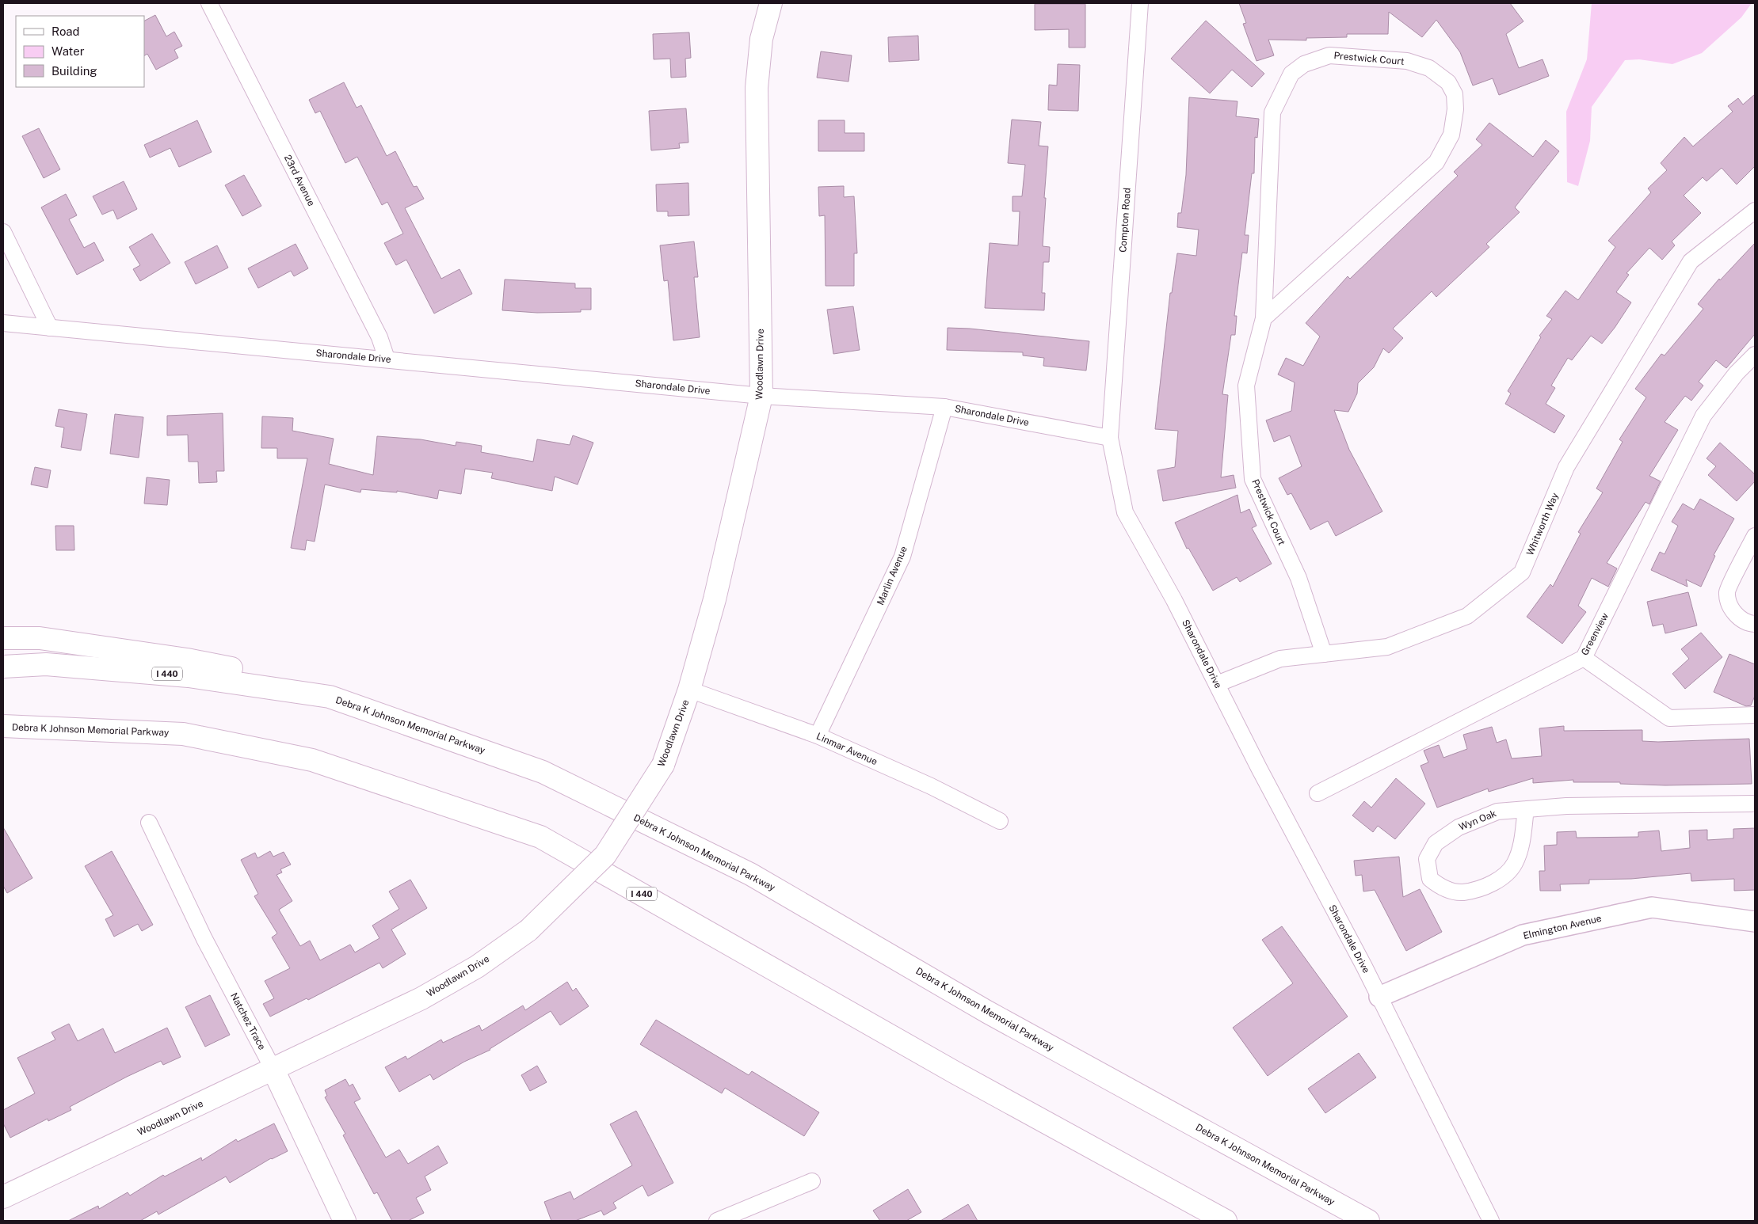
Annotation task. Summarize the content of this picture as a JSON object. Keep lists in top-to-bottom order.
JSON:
{
  "streets": {
    "main road": [
      "Woodlawn Drive",
      "I 440",
      "Debra K Johnson Memorial Parkway",
      "Natchez Trace"
    ],
    "street": [
      "Prestwick Court",
      "23rd Avenue",
      "Compton Road",
      "Sharondale Drive",
      "Whitworth Way",
      "Marlin Avenue",
      "Greenview",
      "Linmar Avenue",
      "Wyn Oak",
      "Elmington Avenue"
    ]
  },
  "crossings": [
    ["Prestwick Court", "Whitworth Way"],
    ["23rd Avenue", "Sharondale Drive"],
    ["Compton Road", "Sharondale Drive"],
    ["Sharondale Drive", "Woodlawn Drive"],
    ["Sharondale Drive", "Whitworth Way"],
    ["Sharondale Drive", "Marlin Avenue"],
    ["Sharondale Drive", "Elmington Avenue"],
    ["Woodlawn Drive", "Linmar Avenue"],
    ["Woodlawn Drive", "Natchez Trace"],
    ["Marlin Avenue", "Linmar Avenue"]
  ],
  "legend": ["Road", "Water", "Building"]
}
